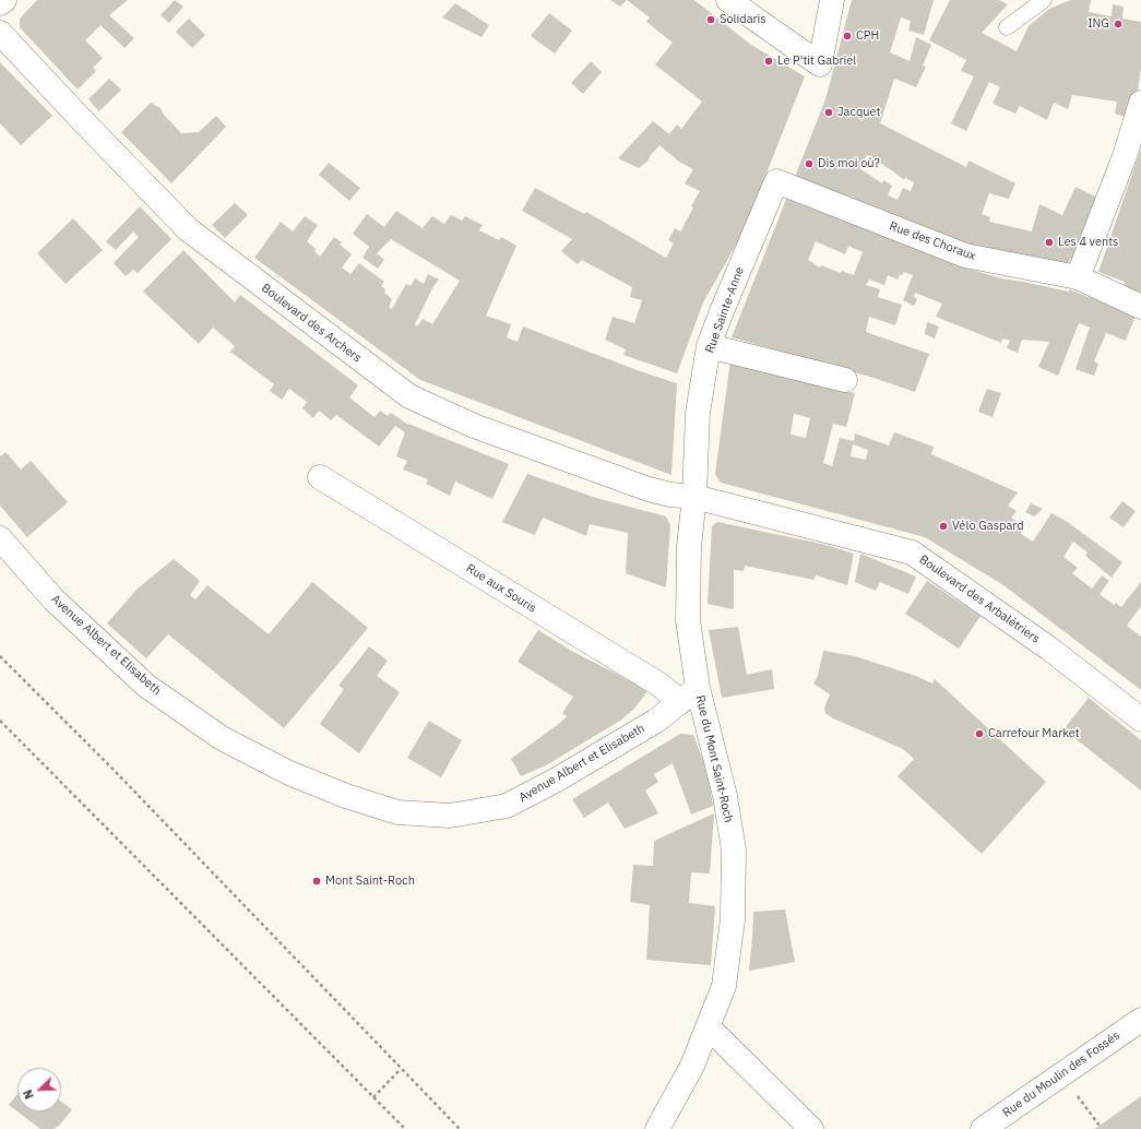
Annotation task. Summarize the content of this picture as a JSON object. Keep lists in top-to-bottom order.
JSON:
{
  "streets": {
    "street": [
      "Rue des Choraux",
      "Rue Sainte-Anne",
      "Boulevard des Archers",
      "Rue aux Souris",
      "Boulevard des Arbalétriers",
      "Avenue Albert et Elisabeth",
      "Rue du Mont Saint-Roch",
      "Rue du Moulin des Fossés"
    ]
  },
  "crossings": [
    ["Rue des Choraux", "Rue Sainte-Anne"],
    ["Rue Sainte-Anne", "Boulevard des Archers"],
    ["Rue Sainte-Anne", "Rue aux Souris"],
    ["Rue Sainte-Anne", "Boulevard des Arbalétriers"],
    ["Rue Sainte-Anne", "Avenue Albert et Elisabeth"],
    ["Rue Sainte-Anne", "Rue du Mont Saint-Roch"],
    ["Boulevard des Archers", "Boulevard des Arbalétriers"],
    ["Rue aux Souris", "Avenue Albert et Elisabeth"],
    ["Rue aux Souris", "Rue du Mont Saint-Roch"],
    ["Avenue Albert et Elisabeth", "Rue du Mont Saint-Roch"]
  ],
  "places": [
    "Solidaris",
    "ING",
    "CPH",
    "Le P'tit Gabriel",
    "Jacquet",
    "Dis moi où?",
    "Les 4 vents",
    "Vélo Gaspard",
    "Carrefour Market",
    "Mont Saint-Roch"
  ],
  "north": "bottom left"
}
